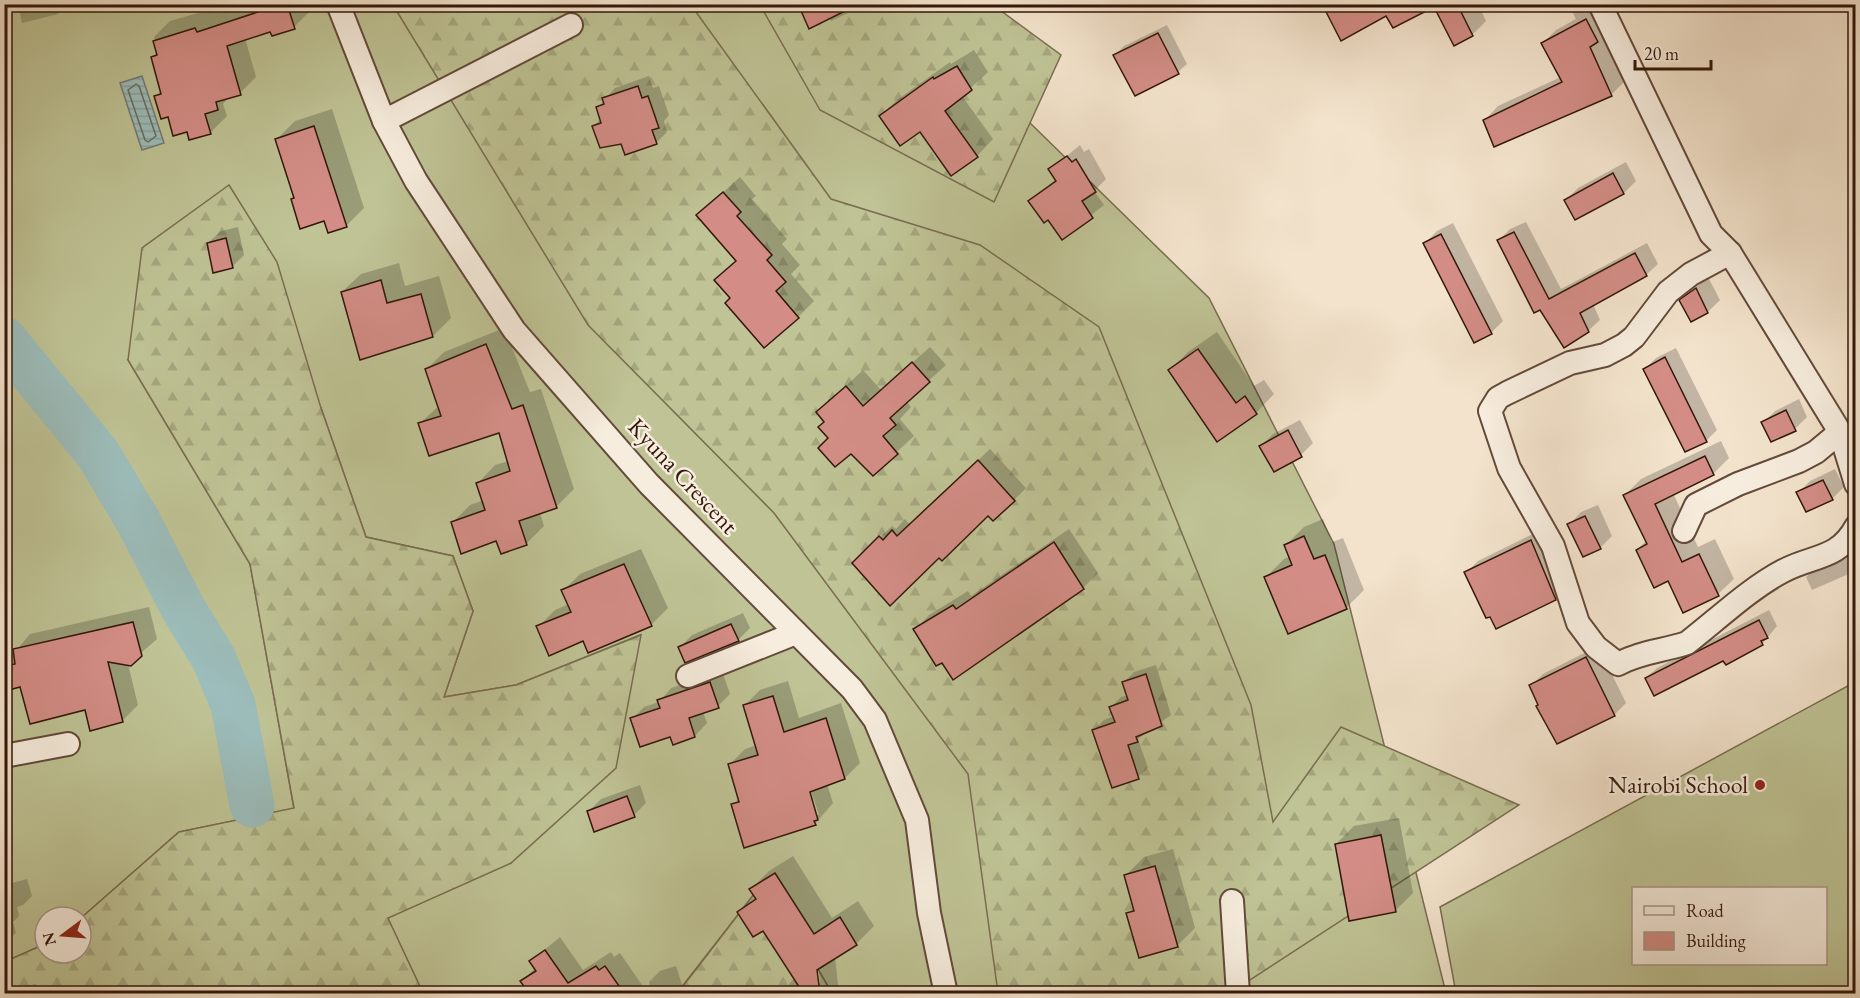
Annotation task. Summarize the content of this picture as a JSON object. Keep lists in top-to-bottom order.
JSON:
{
  "streets": {
    "street": ["Kyuna Crescent"]
  },
  "places": ["Nairobi School"],
  "legend": ["Road", "Building"],
  "scale_bar": "20 m",
  "north": "left"
}
